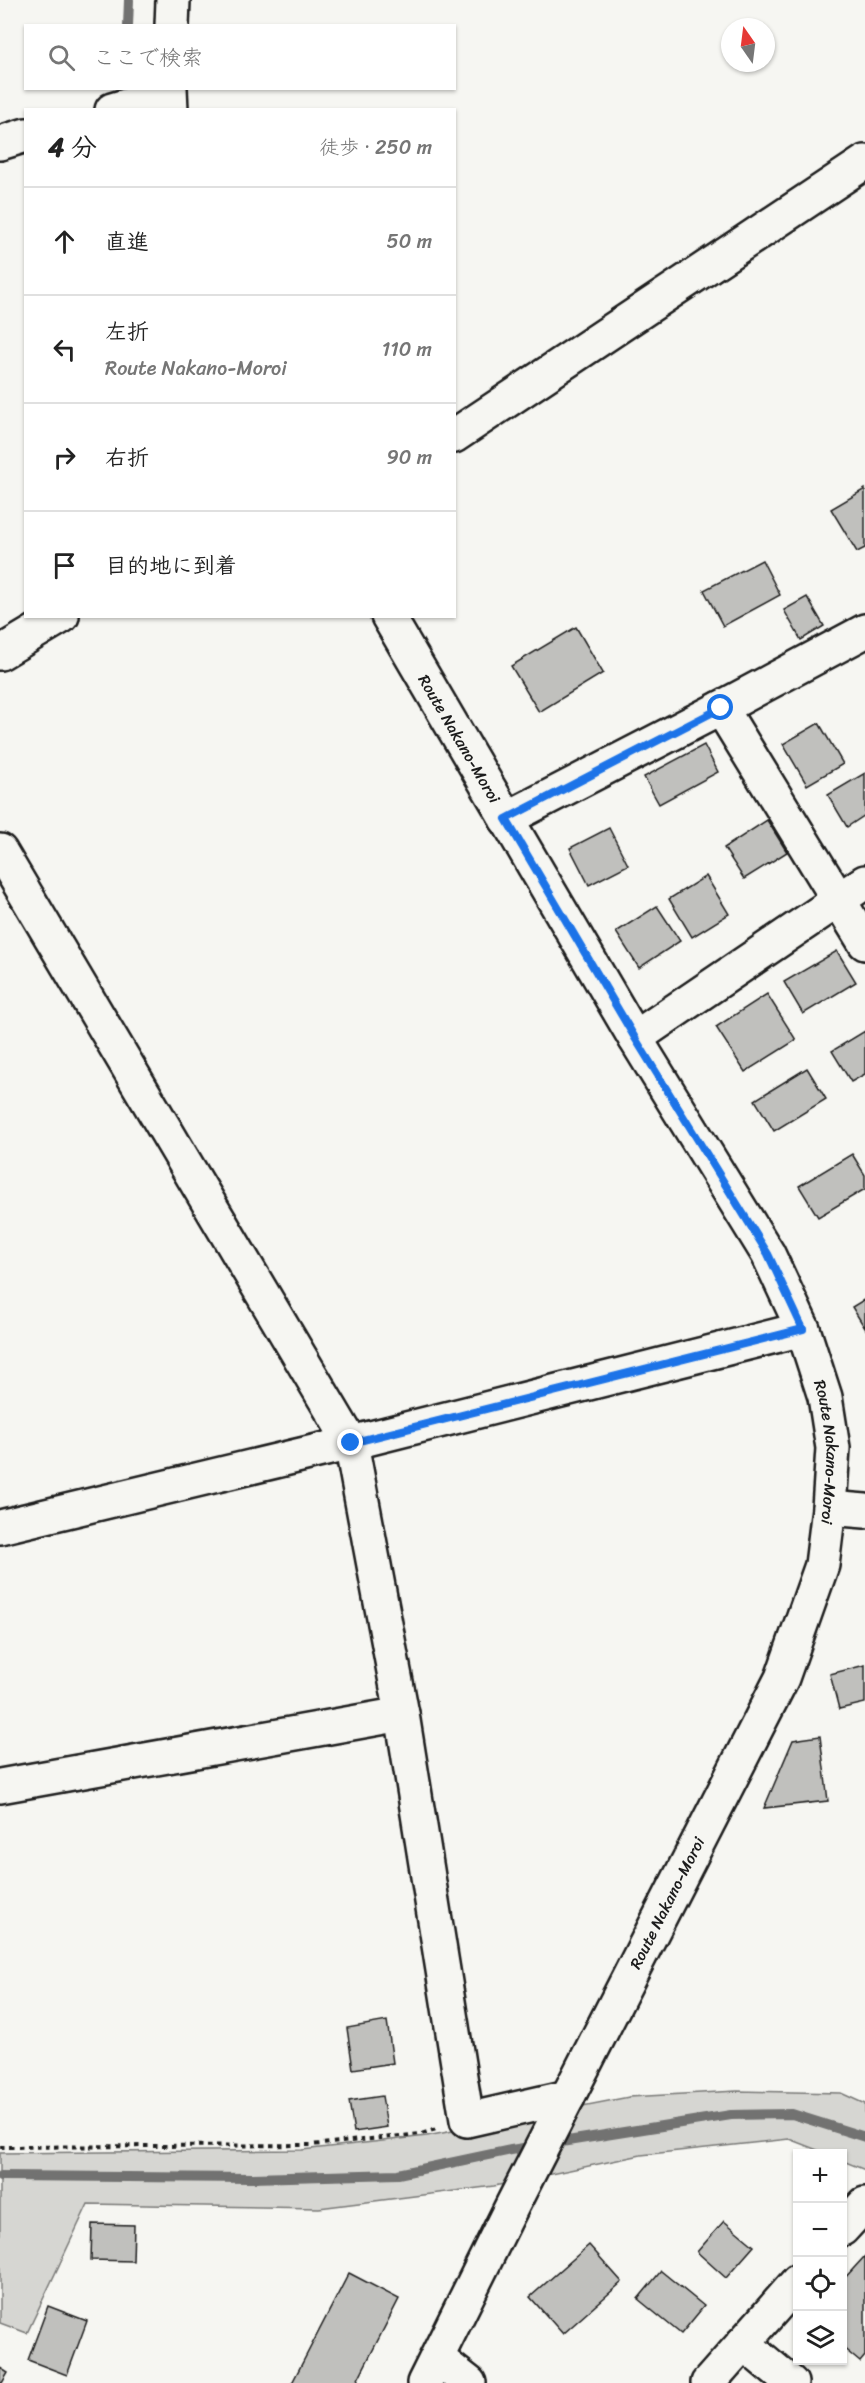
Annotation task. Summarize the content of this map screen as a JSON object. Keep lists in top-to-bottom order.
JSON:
{
  "streets": {
    "street": ["Route Nakano-Moroi"]
  },
  "north": "top",
  "page": {
    "search": "ここで検索",
    "heading": ["4 分", "徒歩 · 250 m"],
    "list": [
      ["直進", "50 m"],
      ["左折", "Route Nakano-Moroi", "110 m"],
      ["右折", "90 m"],
      "目的地に到着"
    ],
    "map_buttons": ["+", "−"]
  }
}
